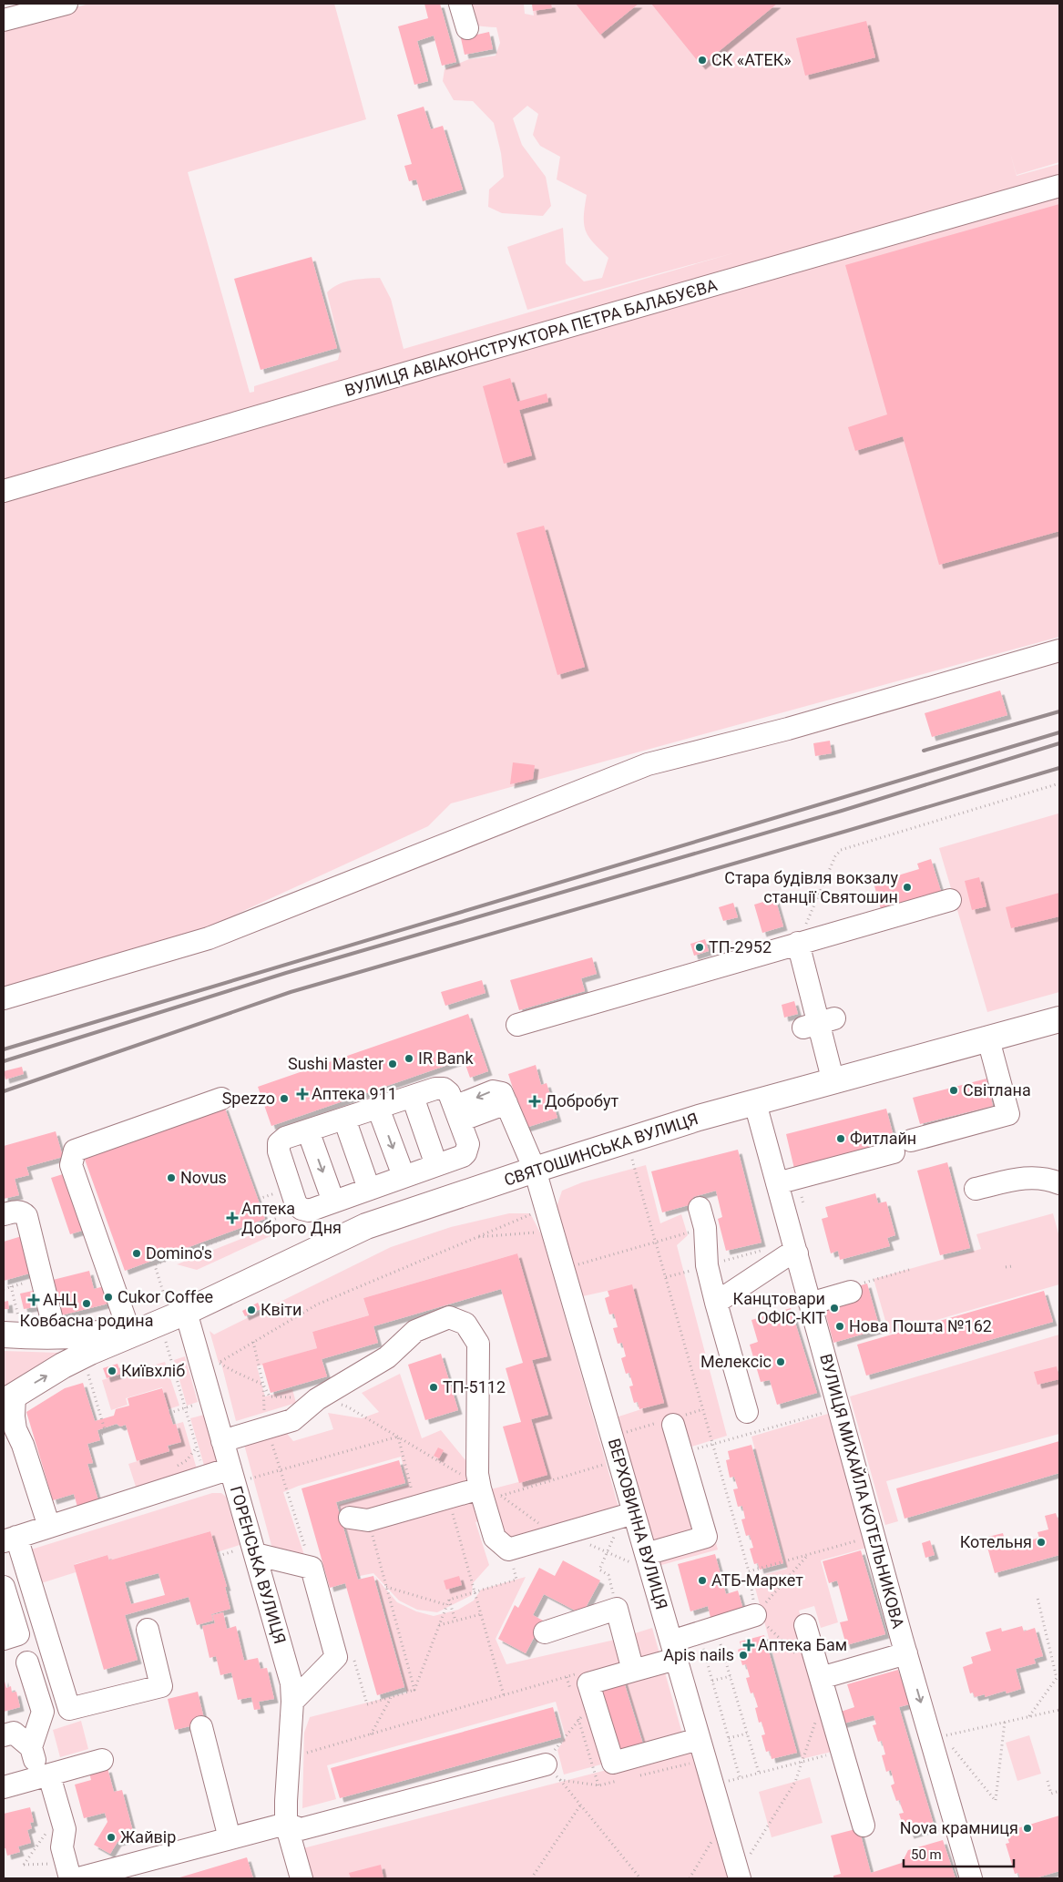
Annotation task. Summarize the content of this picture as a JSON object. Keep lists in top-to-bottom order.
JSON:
{
  "streets": {
    "main road": ["СВЯТОШИНСЬКА ВУЛИЦЯ"],
    "street": [
      "ВУЛИЦЯ АВІАКОНСТРУКТОРА ПЕТРА БАЛАБУЄВА",
      "ВУЛИЦЯ МИХАЙЛА КОТЕЛЬНИКОВА",
      "ВЕРХОВИННА ВУЛИЦЯ",
      "ГОРЕНСЬКА ВУЛИЦЯ"
    ]
  },
  "crossings": [
    ["СВЯТОШИНСЬКА ВУЛИЦЯ", "ВУЛИЦЯ МИХАЙЛА КОТЕЛЬНИКОВА"],
    ["СВЯТОШИНСЬКА ВУЛИЦЯ", "ВЕРХОВИННА ВУЛИЦЯ"],
    ["СВЯТОШИНСЬКА ВУЛИЦЯ", "ГОРЕНСЬКА ВУЛИЦЯ"]
  ],
  "places": {
    "other": [
      "СК «АТЕК»",
      "Стара будівля вокзалу станції Святошин",
      "ТП-2952",
      "IR Bank",
      "Sushi Master",
      "Світлана",
      "Spezzo",
      "Фитлайн",
      "Novus",
      "Domino's",
      "Cukor Coffee",
      "Ковбасна родина",
      "Канцтовари ОФІС-КІТ",
      "Квіти",
      "Нова Пошта №162",
      "Мелексіc",
      "Київхліб",
      "ТП-5112",
      "Котельня",
      "АТБ-Маркет",
      "Apis nails",
      "Nova крамниця",
      "Жайвір"
    ],
    "health": [
      "Аптека 911",
      "Добробут",
      "Аптека Доброго Дня",
      "АНЦ",
      "Аптека Бам"
    ]
  },
  "scale_bar": "50 m"
}
